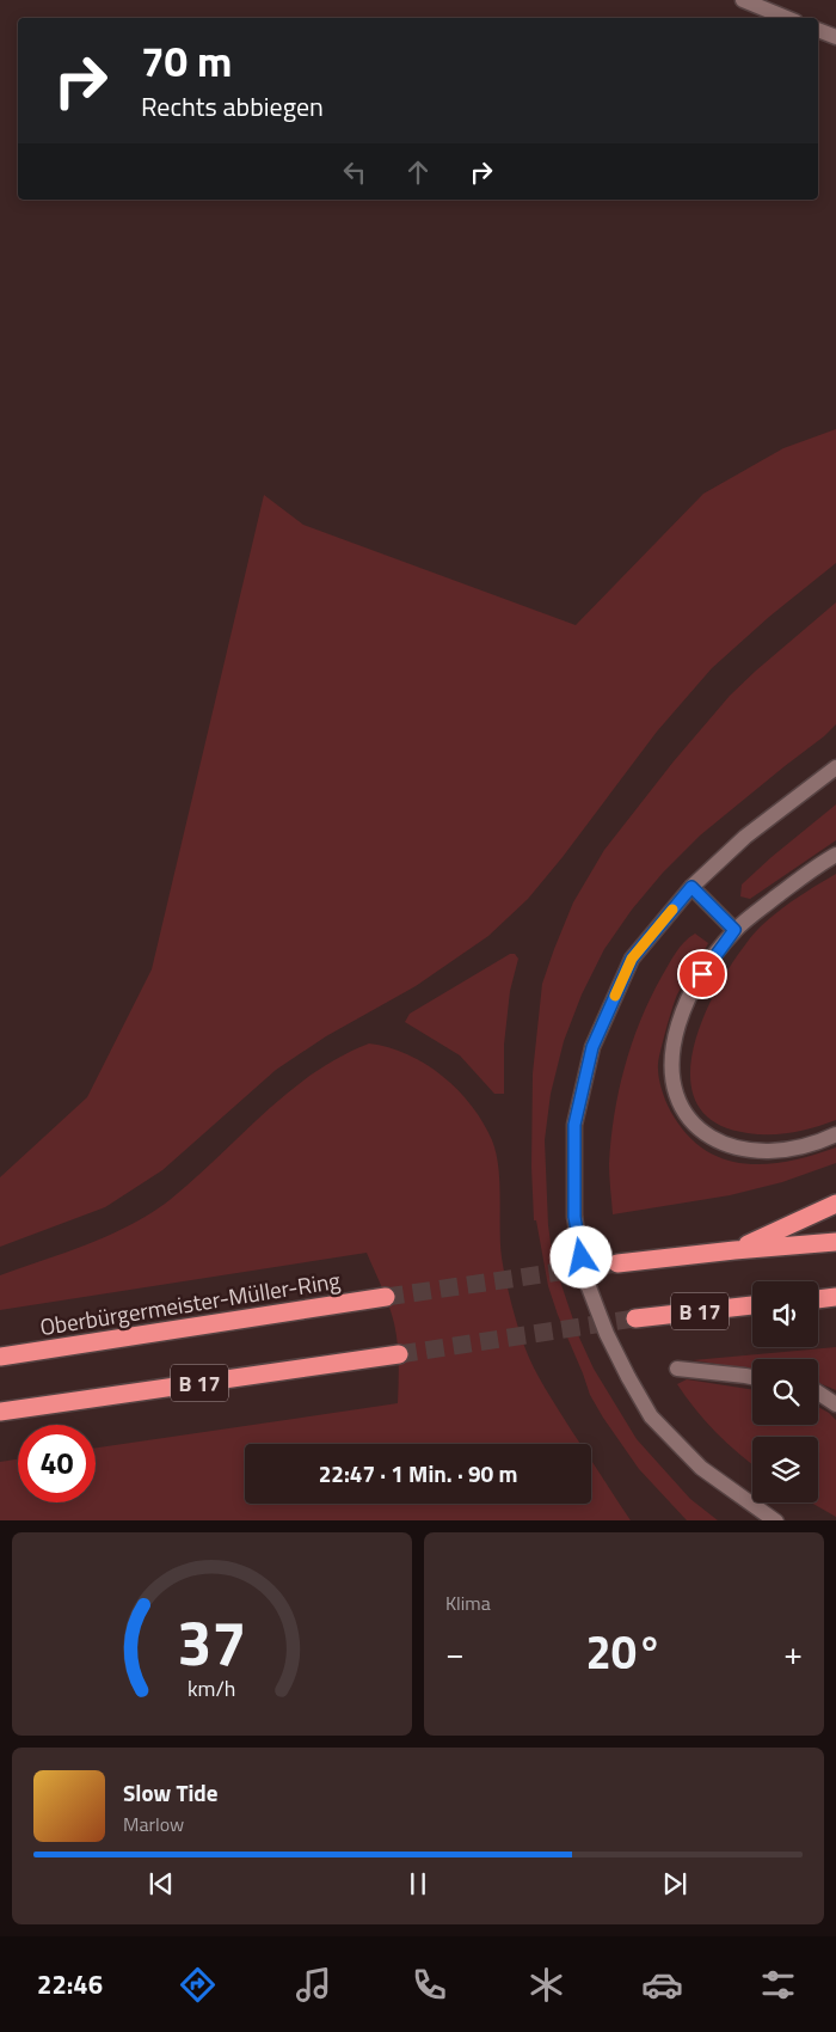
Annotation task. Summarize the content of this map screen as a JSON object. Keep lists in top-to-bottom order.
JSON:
{
  "streets": {
    "highway": ["Oberbürgermeister-Müller-Ring", "B 17"]
  },
  "page": {
    "turn": ["70 m", "Rechts abbiegen"],
    "limit": "40",
    "trip": "22:47 · 1 Min. · 90 m",
    "tile": "Klima",
    "heat": ["−", "20°", "+"],
    "song": ["Slow Tide", "Marlow"],
    "tabs": "22:46",
    "gauge": ["37", "km/h"]
  }
}
